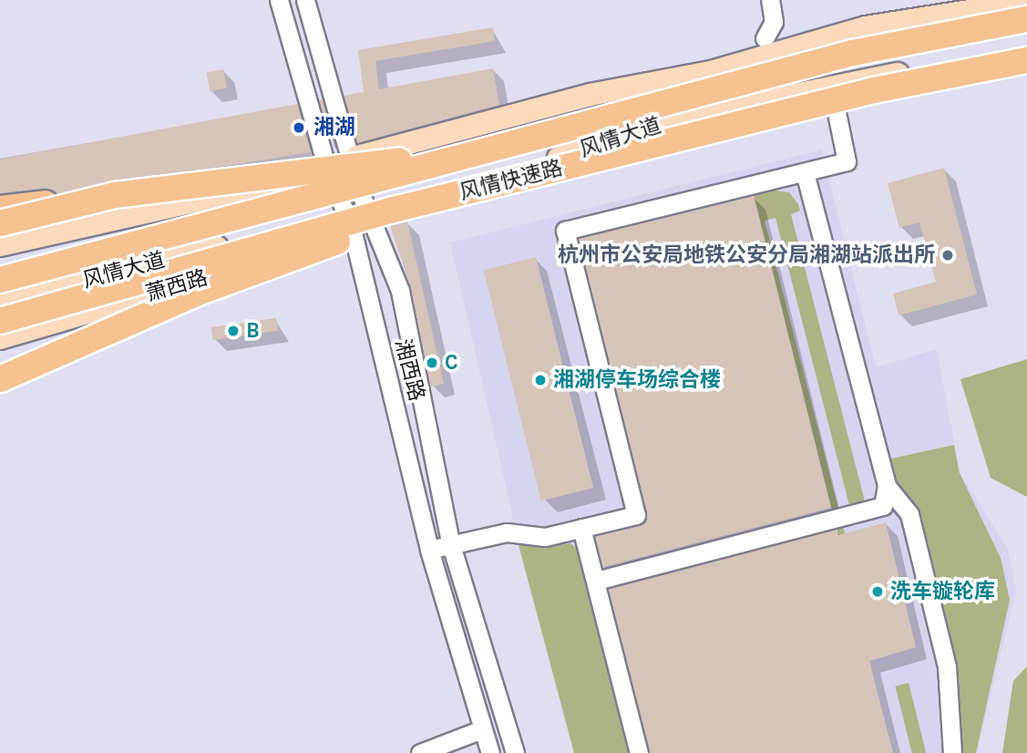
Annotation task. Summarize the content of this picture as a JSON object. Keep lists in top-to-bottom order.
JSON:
{
  "streets": {
    "highway": ["风情快速路"],
    "main road": ["风情大道", "萧西路"],
    "street": ["湘西路"]
  },
  "crossings": [
    ["风情大道", "萧西路"],
    ["风情大道", "湘西路"],
    ["萧西路", "湘西路"]
  ],
  "places": [
    "湘湖",
    "杭州市公安局地铁公安分局湘湖站派出所",
    "B",
    "C",
    "湘湖停车场综合楼",
    "洗车镟轮库"
  ]
}
